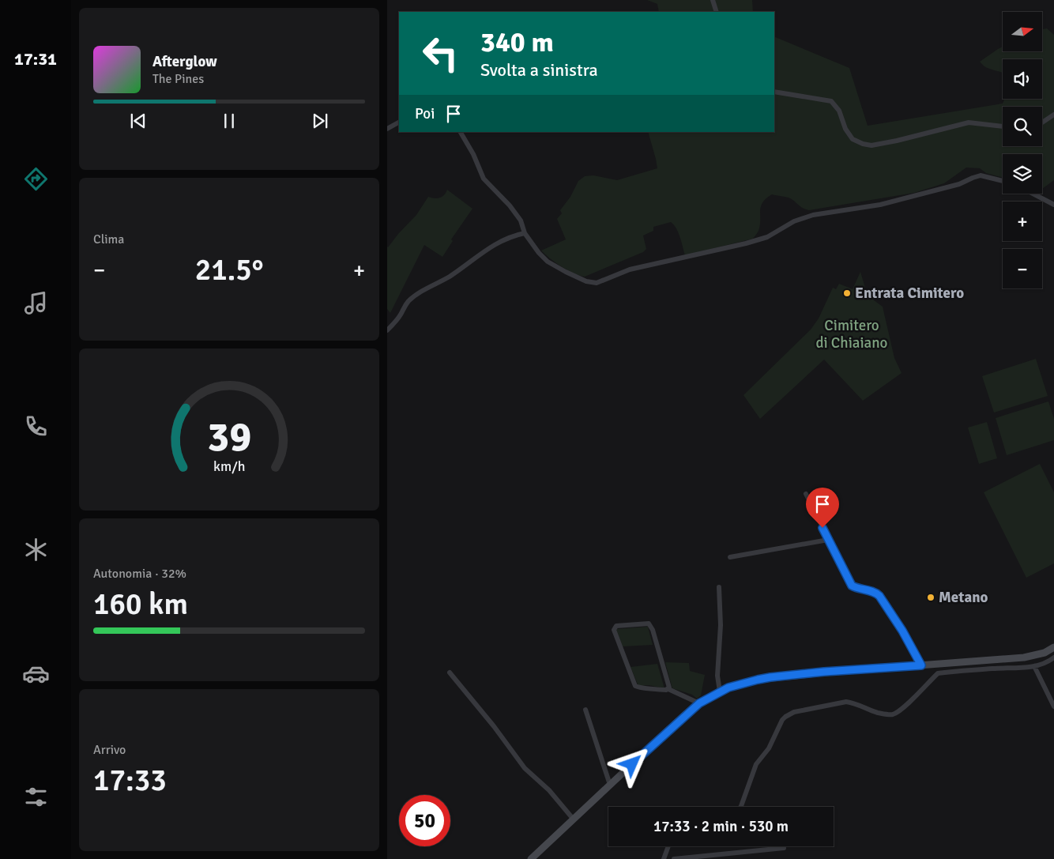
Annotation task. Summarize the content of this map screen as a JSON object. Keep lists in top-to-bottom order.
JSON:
{
  "parks": ["Cimitero di Chiaiano"],
  "places": ["Entrata Cimitero", "Metano"],
  "north": "right",
  "page": {
    "tabs": "17:31",
    "map_buttons": ["+", "−"],
    "turn": ["340 m", "Svolta a sinistra"],
    "song": ["Afterglow", "The Pines"],
    "then": "Poi",
    "tile": [
      "Clima",
      ["Autonomia · 32%", "160 km"],
      ["Arrivo", "17:33"]
    ],
    "heat": ["−", "21.5°", "+"],
    "limit": "50",
    "trip": "17:33 · 2 min · 530 m",
    "gauge": ["39", "km/h"]
  }
}
